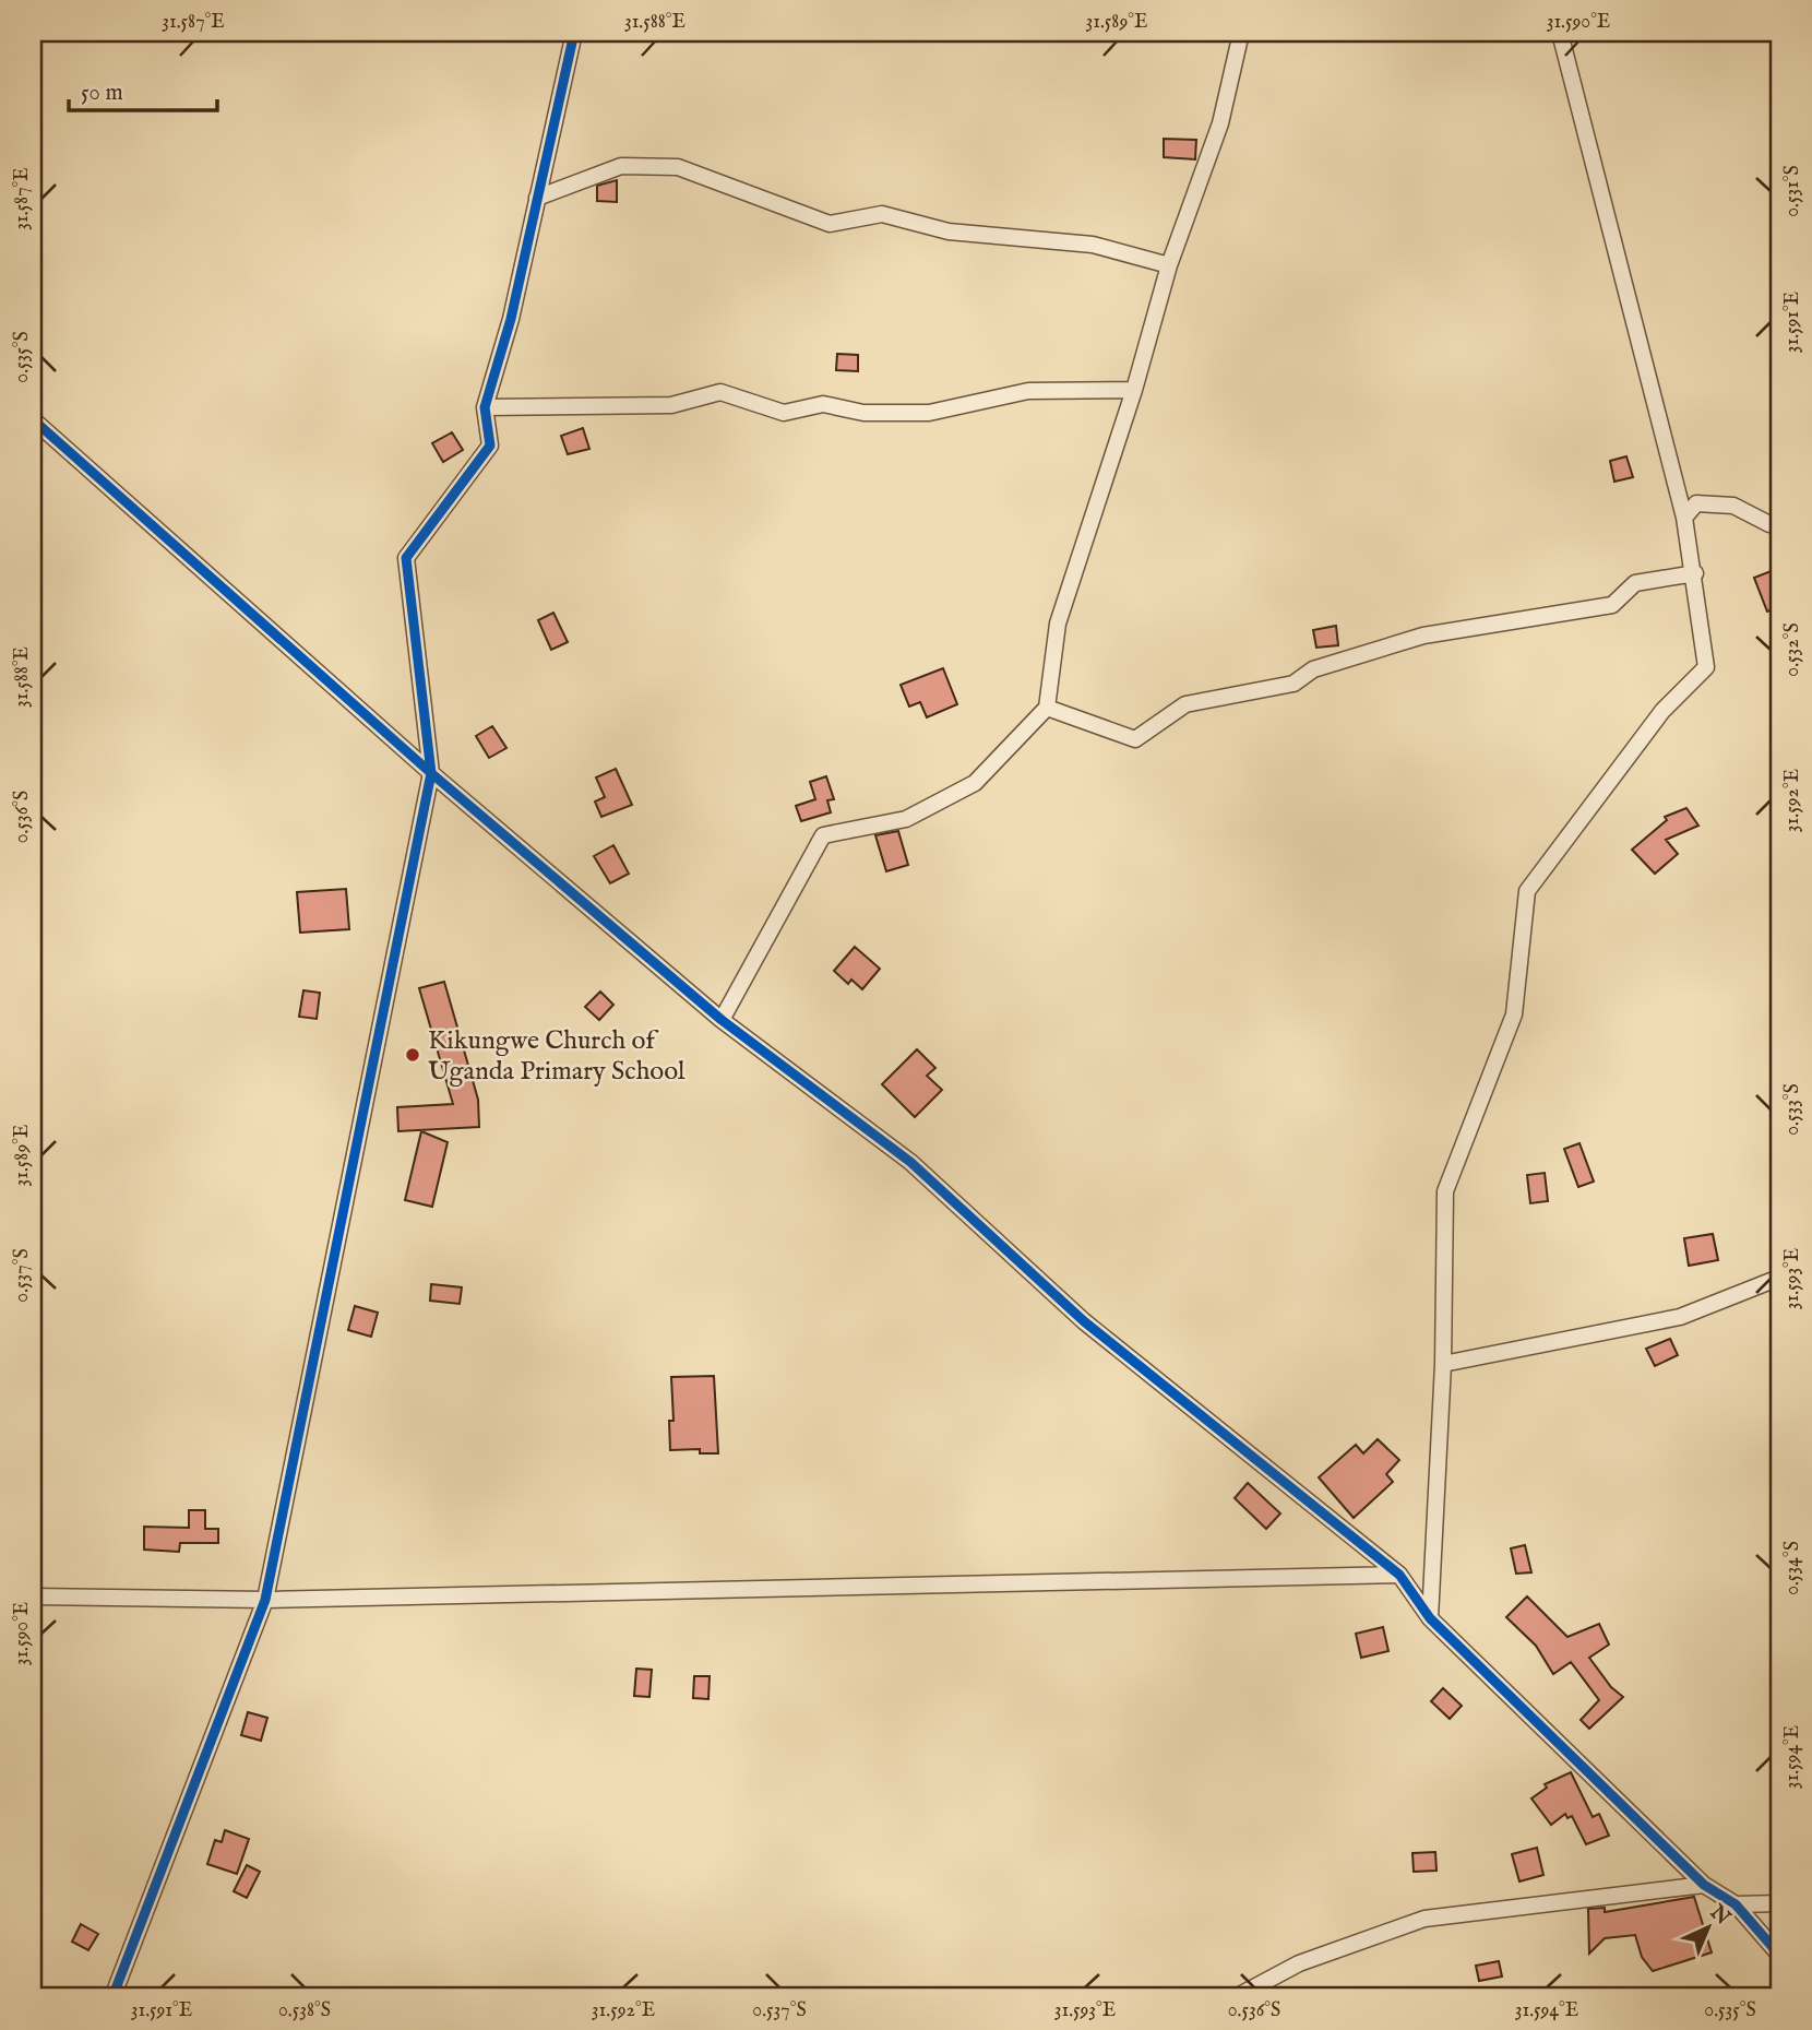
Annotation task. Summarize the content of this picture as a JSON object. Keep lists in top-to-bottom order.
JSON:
{
  "places": ["Kikungwe Church of Uganda Primary School"],
  "scale_bar": "50 m",
  "north": "top right",
  "coordinates": [
    "31.587°E",
    "31.588°E",
    "31.589°E",
    "31.590°E",
    "0.531°S",
    "31.591°E",
    "0.535°S",
    "0.532°S",
    "31.592°E",
    "0.536°S",
    "0.533°S",
    "0.537°S",
    "31.593°E",
    "0.534°S",
    "31.594°E",
    "0.538°S"
  ]
}
